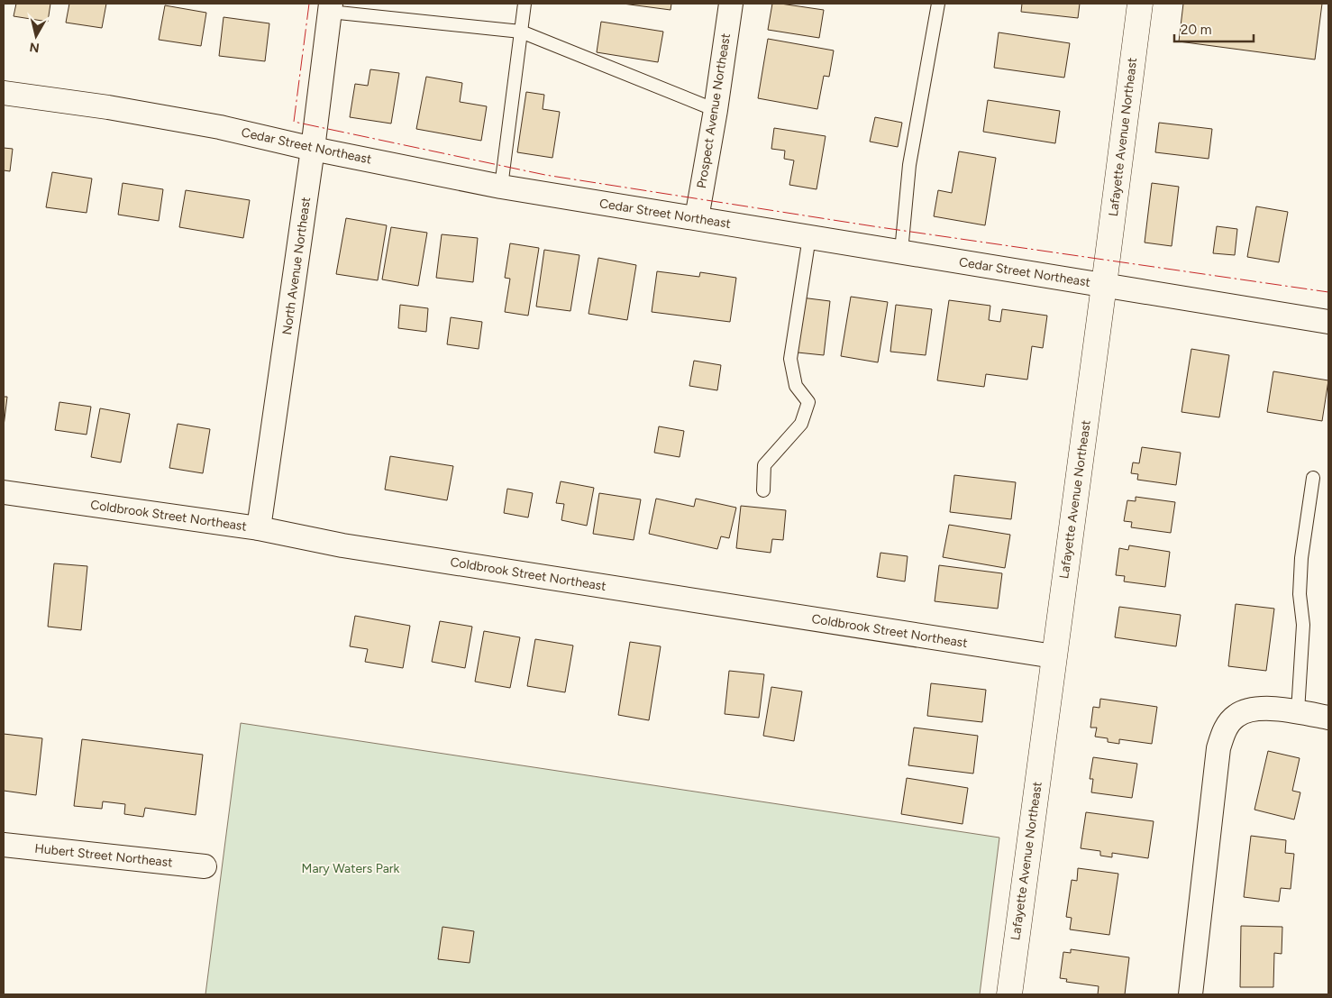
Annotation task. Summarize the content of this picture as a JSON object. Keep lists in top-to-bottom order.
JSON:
{
  "streets": {
    "street": [
      "Prospect Avenue Northeast",
      "Lafayette Avenue Northeast",
      "Cedar Street Northeast",
      "North Avenue Northeast",
      "Coldbrook Street Northeast",
      "Hubert Street Northeast"
    ]
  },
  "crossings": [
    ["Prospect Avenue Northeast", "Cedar Street Northeast"],
    ["Lafayette Avenue Northeast", "Cedar Street Northeast"],
    ["Lafayette Avenue Northeast", "Coldbrook Street Northeast"],
    ["Cedar Street Northeast", "North Avenue Northeast"],
    ["North Avenue Northeast", "Coldbrook Street Northeast"]
  ],
  "parks": ["Mary Waters Park"],
  "scale_bar": "20 m",
  "north": "bottom"
}
